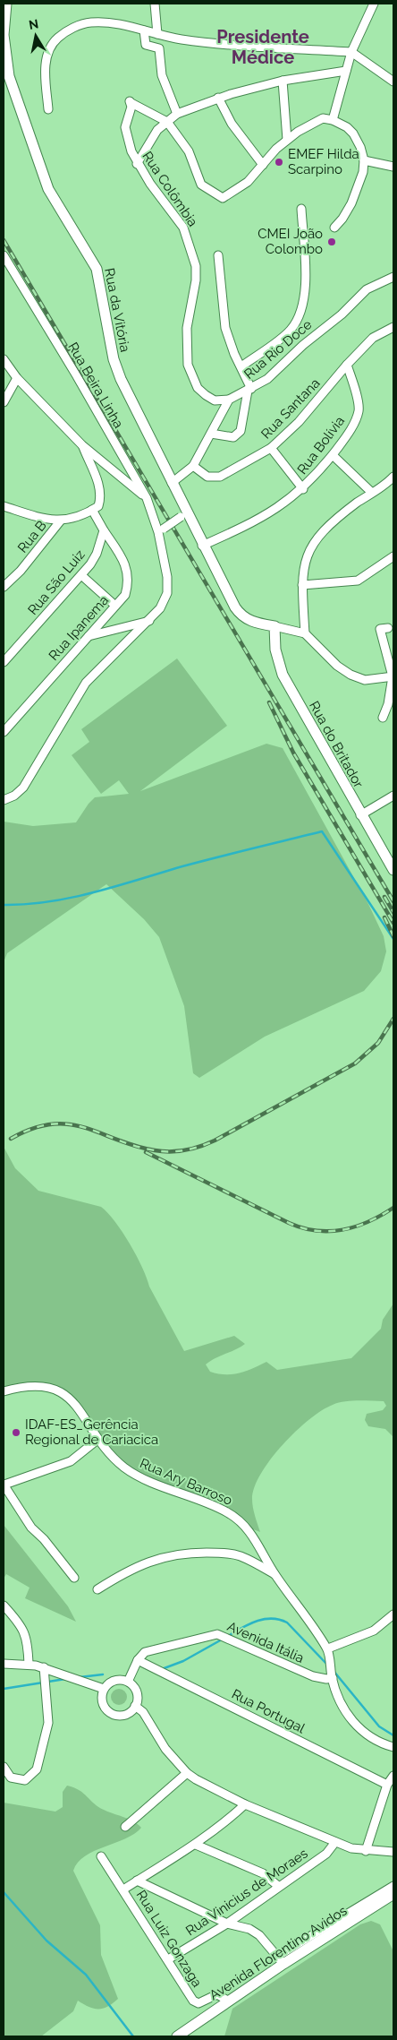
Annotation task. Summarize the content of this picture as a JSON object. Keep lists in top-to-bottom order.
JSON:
{
  "streets": {
    "street": [
      "Rua Colômbia",
      "Rua da Vitória",
      "Rua Rio Doce",
      "Rua Beira Linha",
      "Rua Santana",
      "Rua Bolívia",
      "Rua B",
      "Rua São Luiz",
      "Rua Ipanema",
      "Rua do Britador",
      "Rua Ary Barroso",
      "Avenida Itália",
      "Rua Portugal",
      "Rua Vinicius de Moraes",
      "Rua Luiz Gonzaga",
      "Avenida Florentino Avidos"
    ]
  },
  "crossings": [
    ["Rua Colômbia", "Rua Rio Doce"],
    ["Rua da Vitória", "Rua Bolívia"],
    ["Rua da Vitória", "Rua do Britador"],
    ["Rua Santana", "Rua Bolívia"],
    ["Rua São Luiz", "Rua Ipanema"],
    ["Avenida Itália", "Rua Portugal"],
    ["Rua Vinicius de Moraes", "Rua Luiz Gonzaga"],
    ["Rua Luiz Gonzaga", "Avenida Florentino Avidos"]
  ],
  "districts": ["Presidente Médice"],
  "places": ["EMEF Hilda Scarpino", "CMEI João Colombo", "IDAF-ES_Gerência Regional de Cariacica"],
  "north": "top"
}
